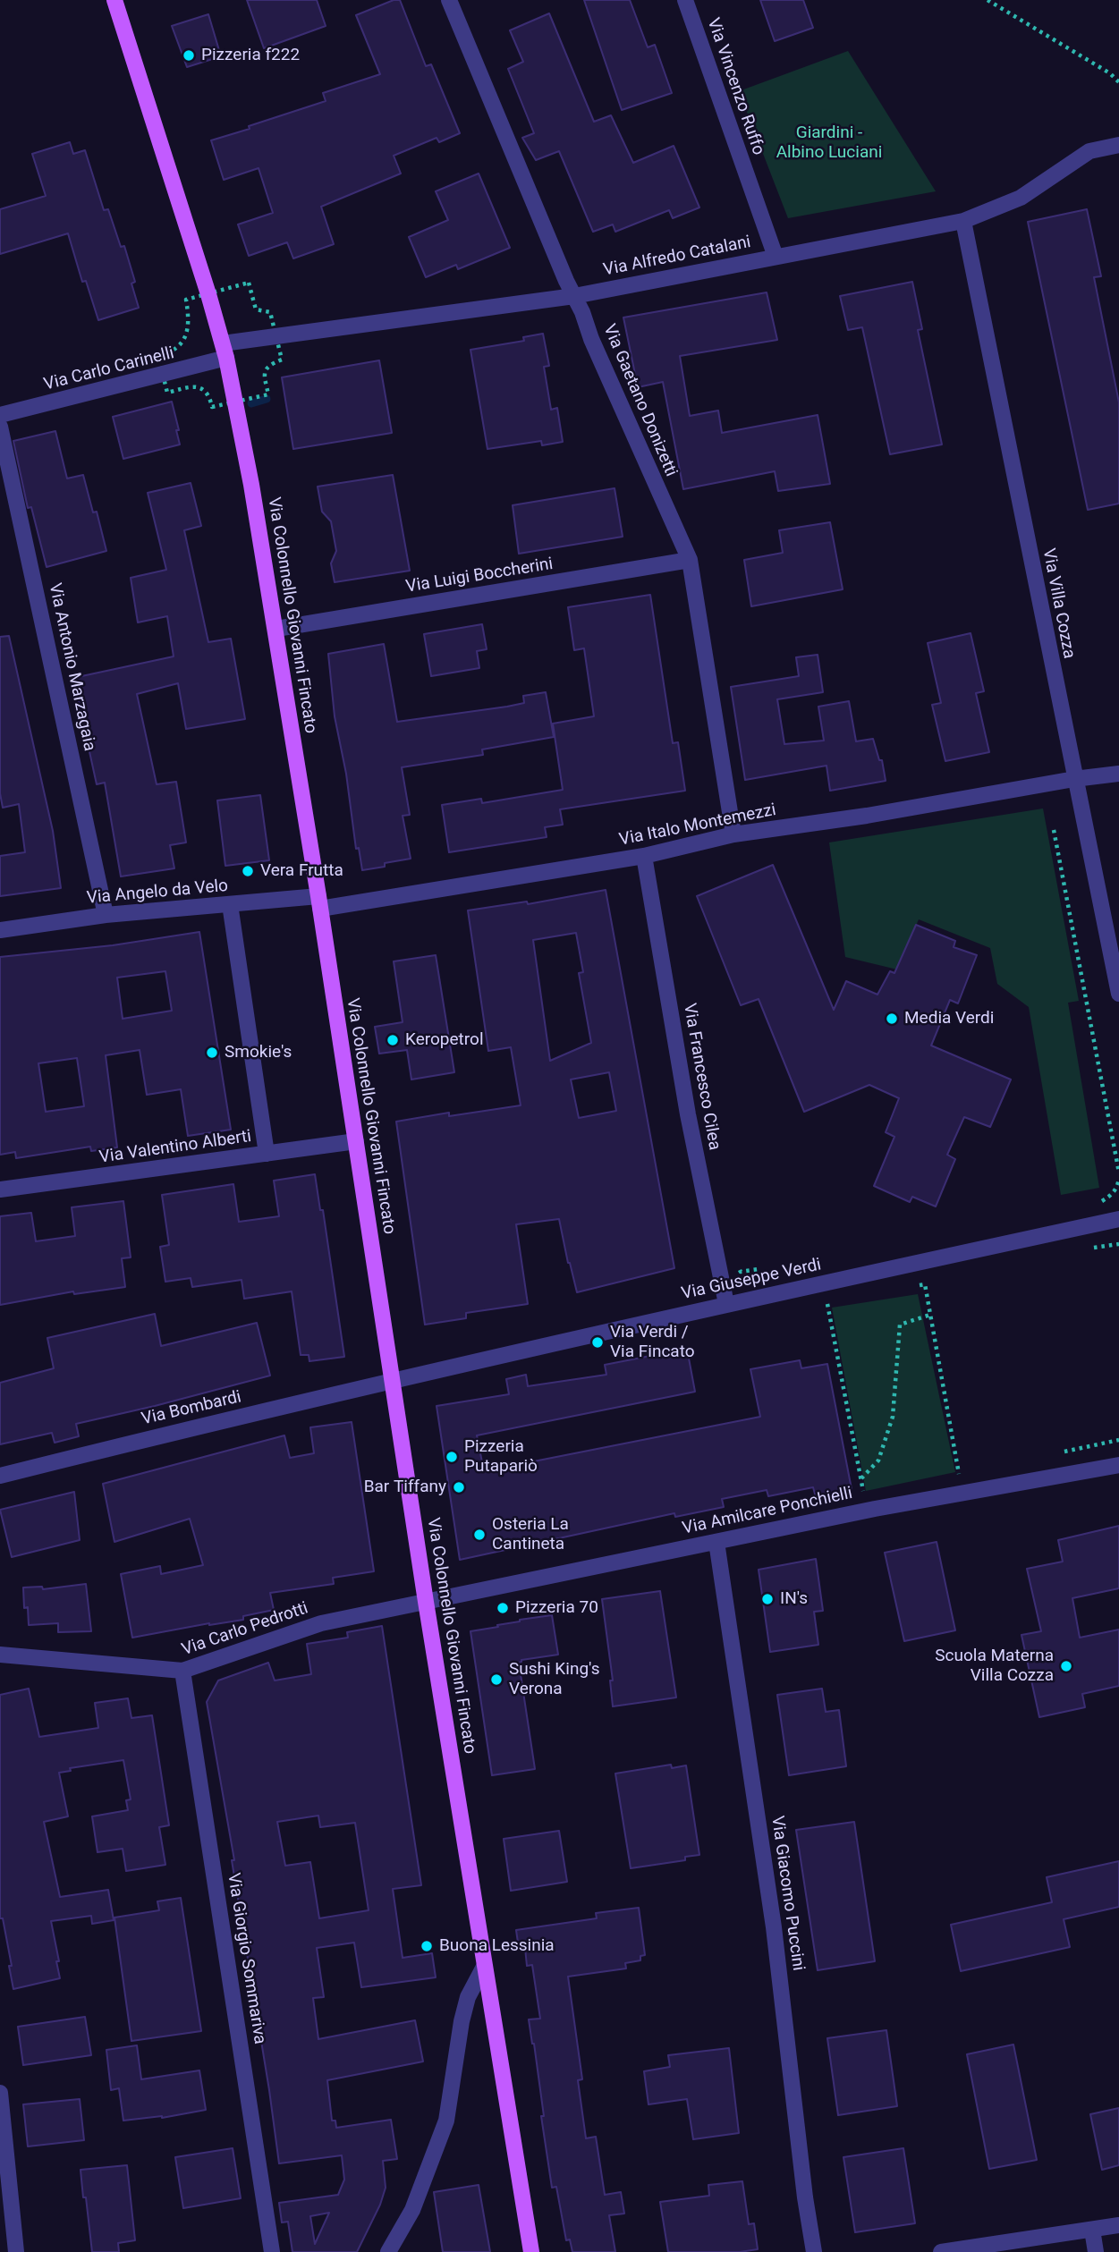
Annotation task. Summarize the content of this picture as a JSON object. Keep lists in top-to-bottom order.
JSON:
{
  "streets": {
    "main road": ["Via Colonnello Giovanni Fincato"],
    "street": [
      "Via Vincenzo Ruffo",
      "Via Alfredo Catalani",
      "Via Carlo Carinelli",
      "Via Gaetano Donizetti",
      "Via Luigi Boccherini",
      "Via Villa Cozza",
      "Via Antonio Marzagaia",
      "Via Italo Montemezzi",
      "Via Angelo da Velo",
      "Via Francesco Cilea",
      "Via Valentino Alberti",
      "Via Giuseppe Verdi",
      "Via Bombardi",
      "Via Amilcare Ponchielli",
      "Via Carlo Pedrotti",
      "Via Giacomo Puccini",
      "Via Giorgio Sommariva"
    ]
  },
  "crossings": [
    ["Via Vincenzo Ruffo", "Via Alfredo Catalani"],
    ["Via Alfredo Catalani", "Via Carlo Carinelli"],
    ["Via Alfredo Catalani", "Via Gaetano Donizetti"],
    ["Via Alfredo Catalani", "Via Villa Cozza"],
    ["Via Alfredo Catalani", "Via Colonnello Giovanni Fincato"],
    ["Via Carlo Carinelli", "Via Colonnello Giovanni Fincato"],
    ["Via Gaetano Donizetti", "Via Luigi Boccherini"],
    ["Via Gaetano Donizetti", "Via Italo Montemezzi"],
    ["Via Luigi Boccherini", "Via Colonnello Giovanni Fincato"],
    ["Via Villa Cozza", "Via Italo Montemezzi"],
    ["Via Colonnello Giovanni Fincato", "Via Italo Montemezzi"],
    ["Via Colonnello Giovanni Fincato", "Via Angelo da Velo"],
    ["Via Colonnello Giovanni Fincato", "Via Valentino Alberti"],
    ["Via Colonnello Giovanni Fincato", "Via Giuseppe Verdi"],
    ["Via Colonnello Giovanni Fincato", "Via Bombardi"],
    ["Via Colonnello Giovanni Fincato", "Via Amilcare Ponchielli"],
    ["Via Colonnello Giovanni Fincato", "Via Carlo Pedrotti"],
    ["Via Antonio Marzagaia", "Via Angelo da Velo"],
    ["Via Italo Montemezzi", "Via Angelo da Velo"],
    ["Via Italo Montemezzi", "Via Francesco Cilea"],
    ["Via Francesco Cilea", "Via Giuseppe Verdi"],
    ["Via Giuseppe Verdi", "Via Bombardi"],
    ["Via Amilcare Ponchielli", "Via Carlo Pedrotti"],
    ["Via Amilcare Ponchielli", "Via Giacomo Puccini"],
    ["Via Carlo Pedrotti", "Via Giorgio Sommariva"]
  ],
  "parks": ["Giardini - Albino Luciani"],
  "places": [
    "Pizzeria f222",
    "Vera Frutta",
    "Media Verdi",
    "Keropetrol",
    "Smokie's",
    "Via Verdi / Via Fincato",
    "Pizzeria Putapariò",
    "Bar Tiffany",
    "Osteria La Cantineta",
    "IN's",
    "Pizzeria 70",
    "Scuola Materna Villa Cozza",
    "Sushi King's Verona",
    "Buona Lessinia"
  ]
}
